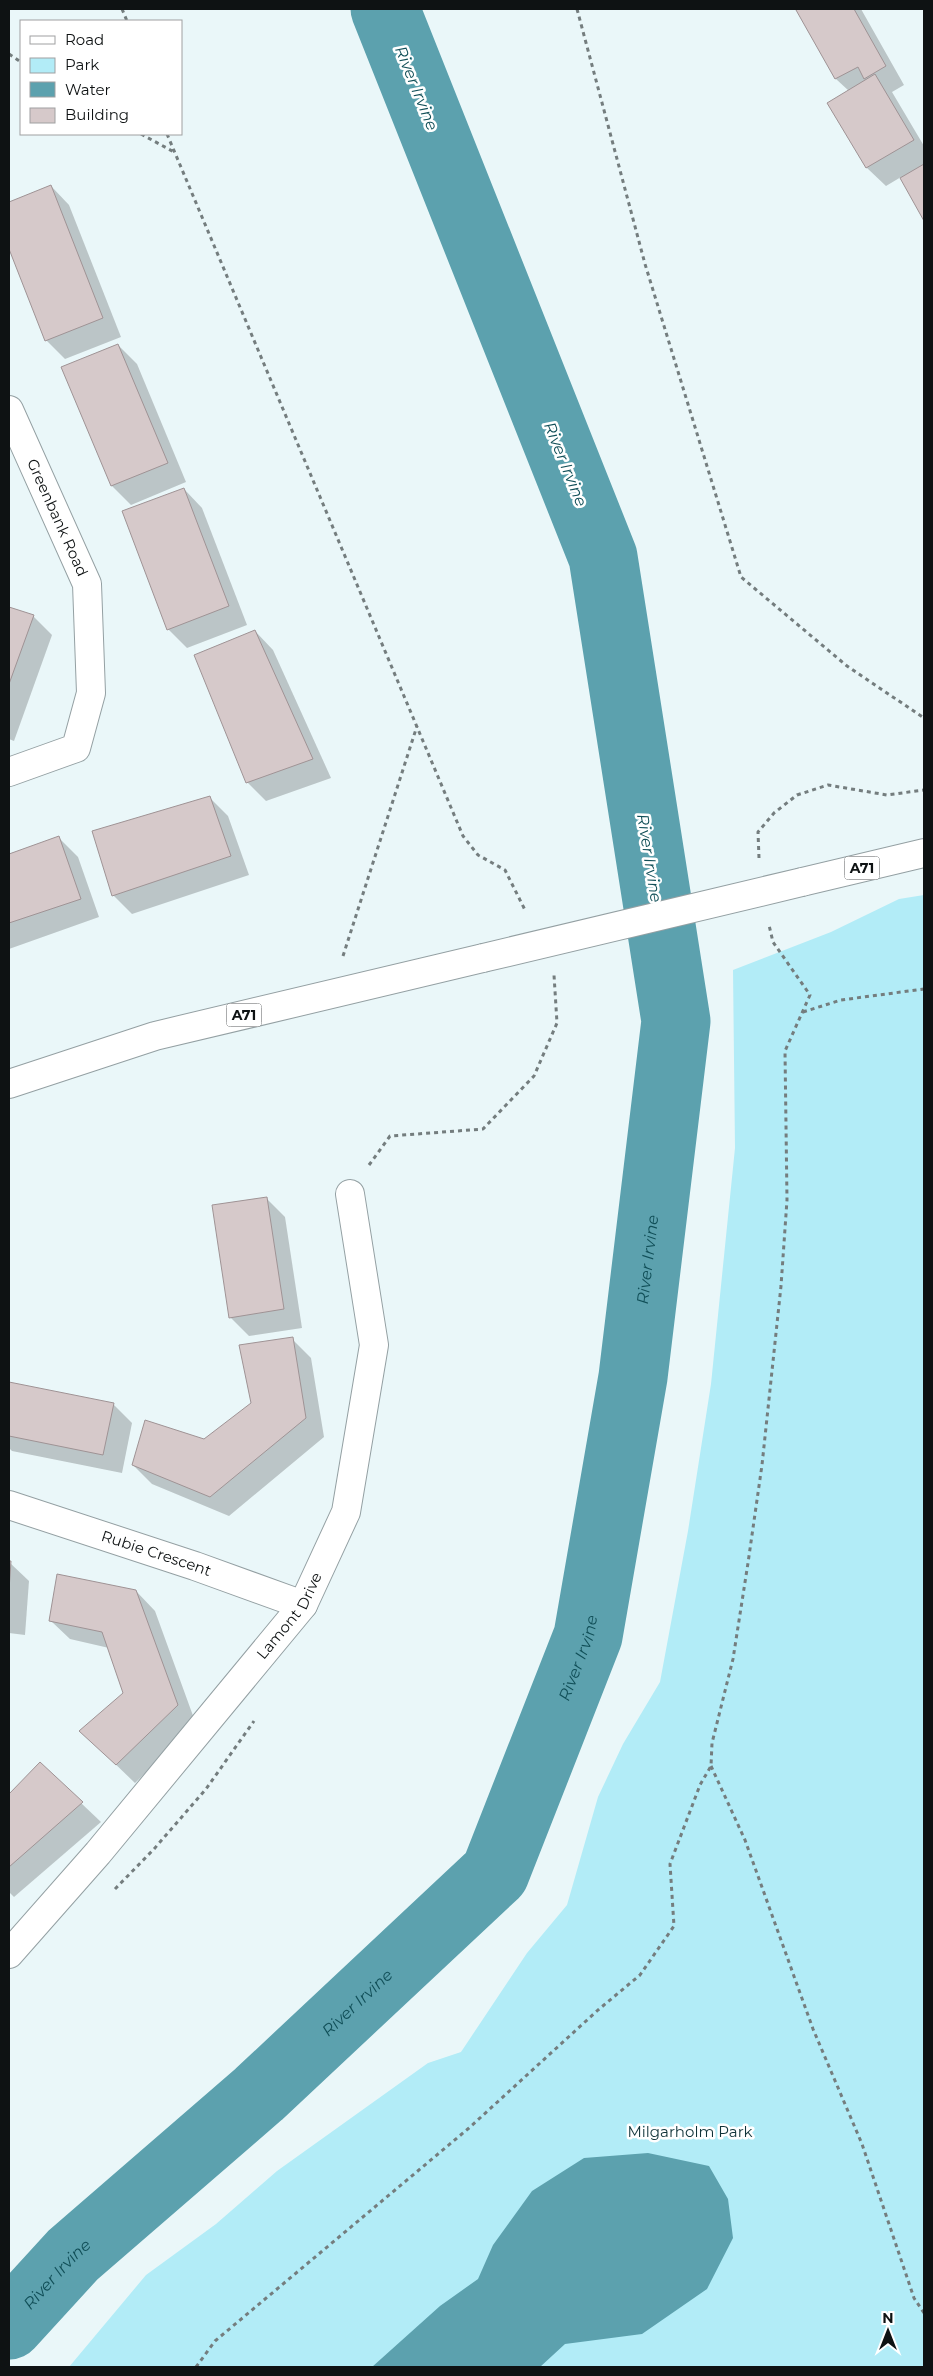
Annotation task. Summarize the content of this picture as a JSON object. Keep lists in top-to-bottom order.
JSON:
{
  "streets": {
    "street": [
      "Greenbank Road",
      "A71",
      "Rubie Crescent",
      "Lamont Drive"
    ]
  },
  "crossings": [
    ["Rubie Crescent", "Lamont Drive"]
  ],
  "water": ["River Irvine"],
  "parks": ["Milgarholm Park"],
  "legend": [
    "Road",
    "Park",
    "Water",
    "Building"
  ],
  "north": "top"
}
